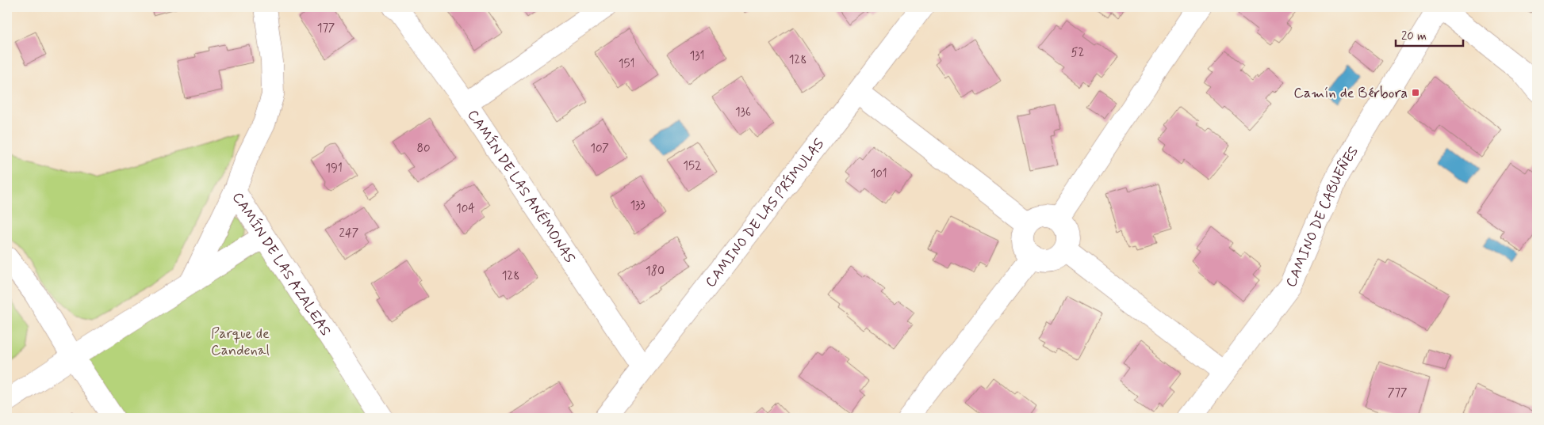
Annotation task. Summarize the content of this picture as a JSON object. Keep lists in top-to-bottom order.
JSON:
{
  "streets": {
    "street": [
      "CAMÍN DE LAS ANÉMONAS",
      "CAMINO DE LAS PRÍMULAS",
      "CAMINO DE CABUEÑES",
      "CAMÍN DE LAS AZALEAS"
    ]
  },
  "crossings": [
    ["CAMÍN DE LAS ANÉMONAS", "CAMINO DE LAS PRÍMULAS"]
  ],
  "parks": ["Parque de Candenal"],
  "places": {
    "transit": ["Camín de Bérbora"]
  },
  "house_numbers": [
    "177",
    "52",
    "131",
    "128",
    "151",
    "136",
    "80",
    "107",
    "152",
    "191",
    "101",
    "133",
    "104",
    "247",
    "180",
    "128",
    "777"
  ],
  "scale_bar": "20 m"
}
